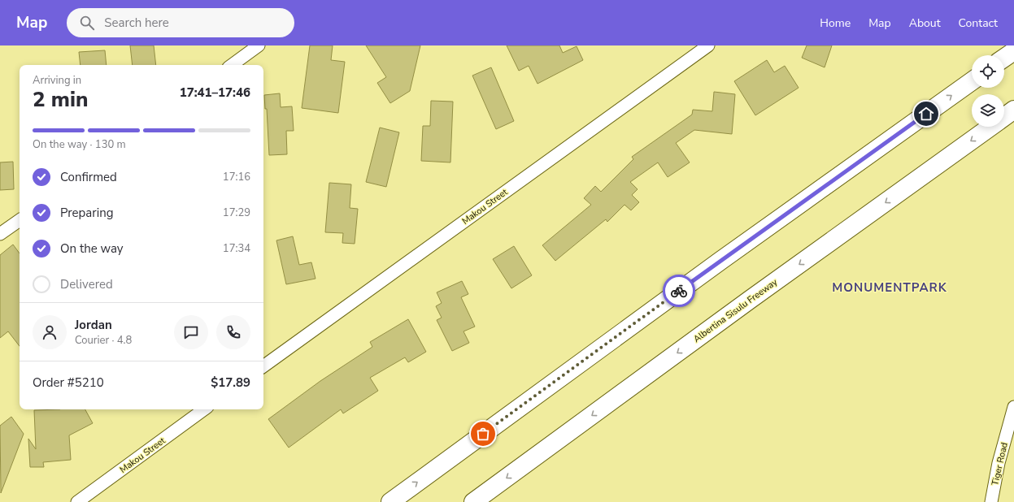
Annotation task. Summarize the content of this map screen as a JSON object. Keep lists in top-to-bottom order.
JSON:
{
  "streets": {
    "highway": ["Albertina Sisulu Freeway"],
    "street": ["Makou Street", "Tiger Road"]
  },
  "districts": ["MONUMENTPARK"],
  "page": {
    "header": "Map",
    "search": "Search here",
    "nav": [
      "Home",
      "Map",
      "About",
      "Contact"
    ],
    "heading": ["2 min", "Arriving in", "17:41–17:46"],
    "panel": [
      "Jordan",
      "Courier · 4.8",
      "Order #5210",
      "$17.89"
    ],
    "bar": "On the way · 130 m",
    "list": [
      ["Confirmed", "17:16"],
      ["Preparing", "17:29"],
      ["On the way", "17:34"],
      "Delivered"
    ]
  }
}
